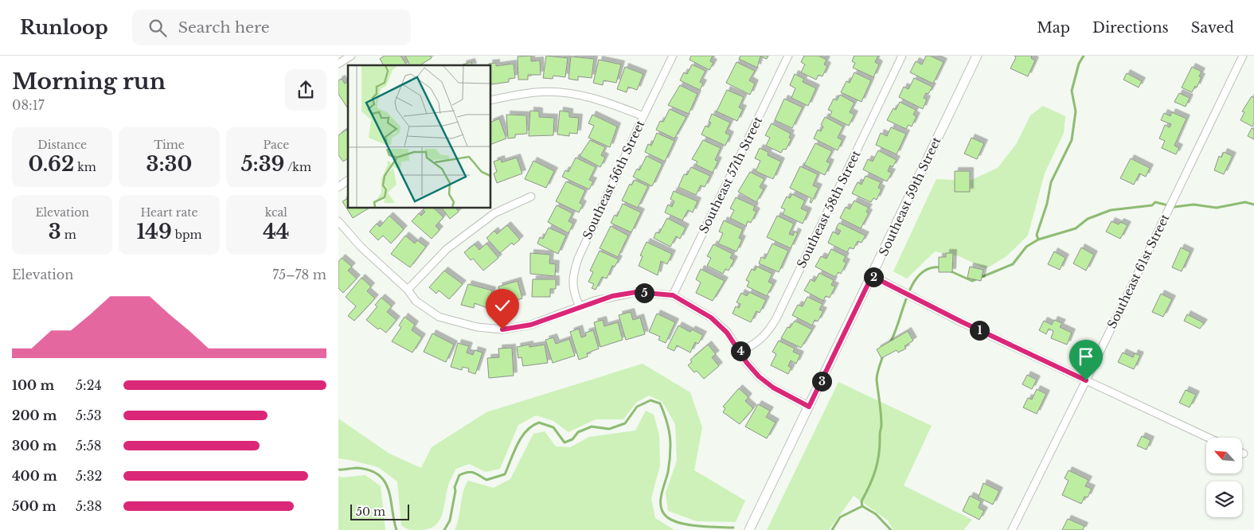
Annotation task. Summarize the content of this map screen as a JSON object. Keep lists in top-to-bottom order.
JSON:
{
  "streets": {
    "main road": ["Southeast 59th Street"],
    "street": [
      "Southeast 57th Street",
      "Southeast 56th Street",
      "Southeast 58th Street",
      "Southeast 61st Street"
    ]
  },
  "scale_bar": "50 m",
  "north": "top left",
  "page": {
    "header": "Runloop",
    "search": "Search here",
    "nav": ["Map", "Directions", "Saved"],
    "heading": ["Morning run", "08:17"],
    "stats": [
      ["Distance", "0.62 km"],
      ["Time", "3:30"],
      ["Pace", "5:39 /km"],
      ["Elevation", "3 m"],
      ["Heart rate", "149 bpm"],
      ["kcal", "44"]
    ],
    "chart": ["Elevation", "75–78 m"],
    "pins": [
      "2",
      "5",
      "1",
      "4",
      "3"
    ],
    "list": [
      {
        "name": "100 m",
        "note": "5:24"
      },
      {
        "name": "200 m",
        "note": "5:53"
      },
      {
        "name": "300 m",
        "note": "5:58"
      },
      {
        "name": "400 m",
        "note": "5:32"
      },
      {
        "name": "500 m",
        "note": "5:38"
      }
    ],
    "scale": "50 m"
  }
}
